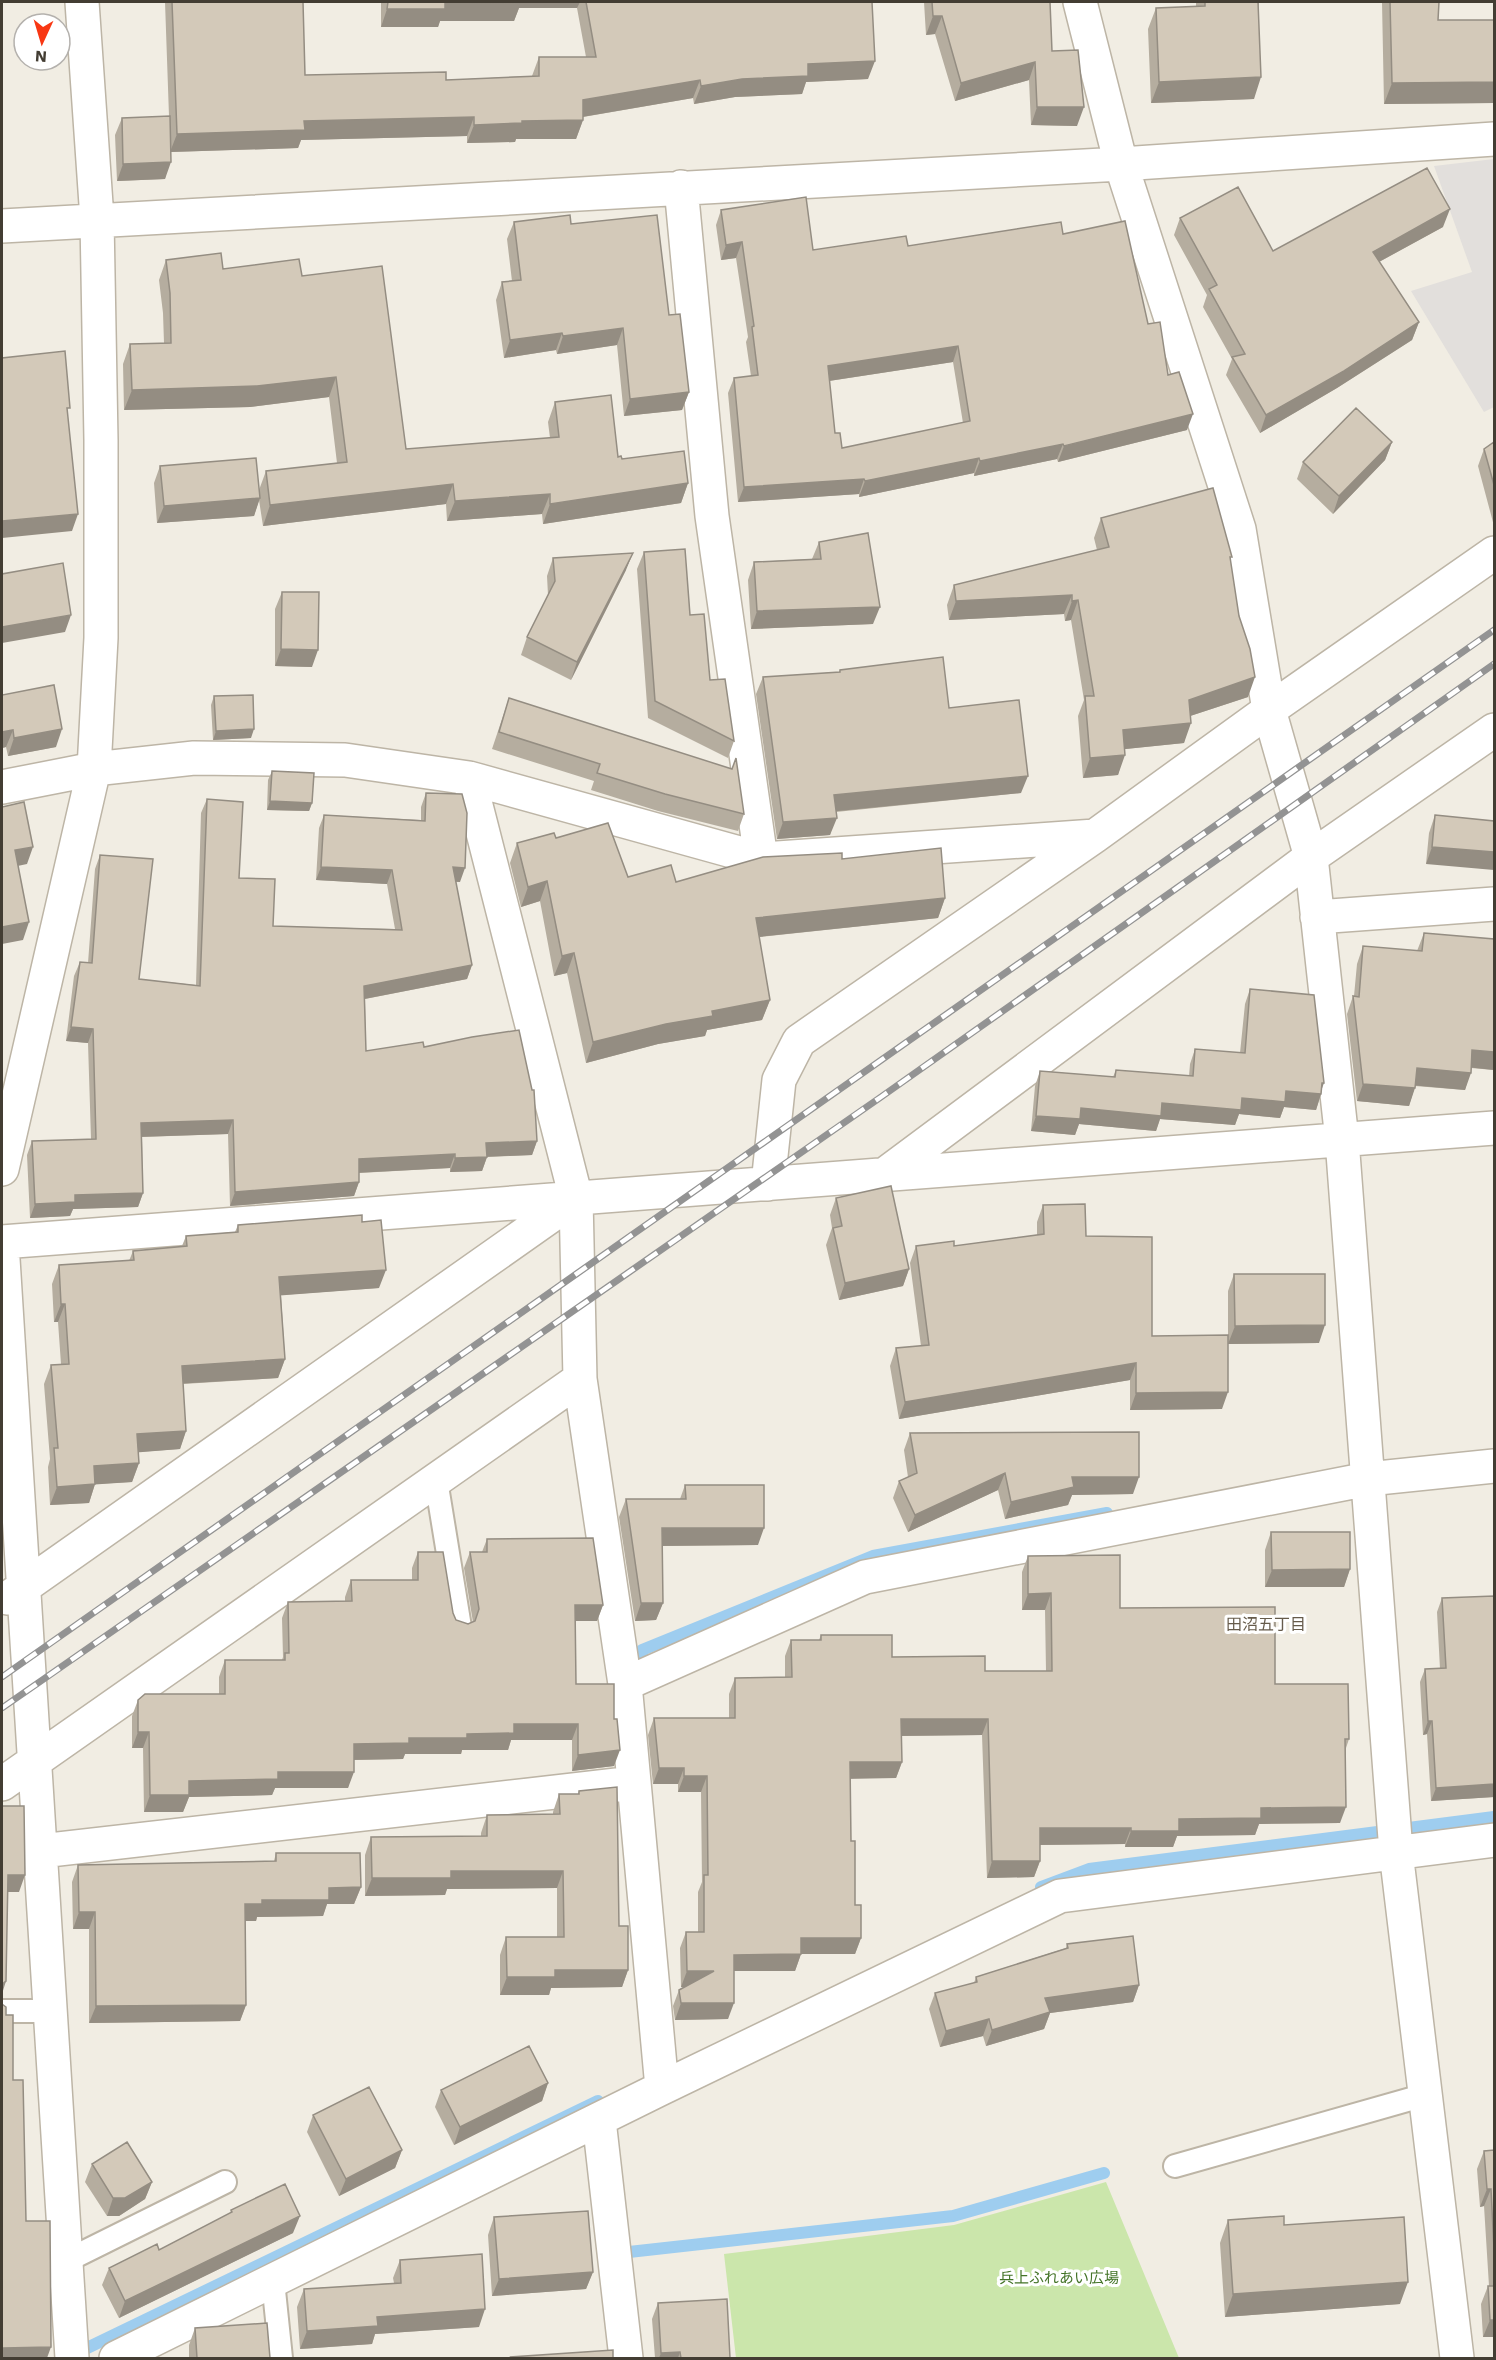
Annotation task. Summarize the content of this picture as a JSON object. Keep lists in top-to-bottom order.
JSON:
{
  "districts": ["田沼五丁目"],
  "parks": ["兵上ふれあい広場"],
  "north": "bottom"
}
